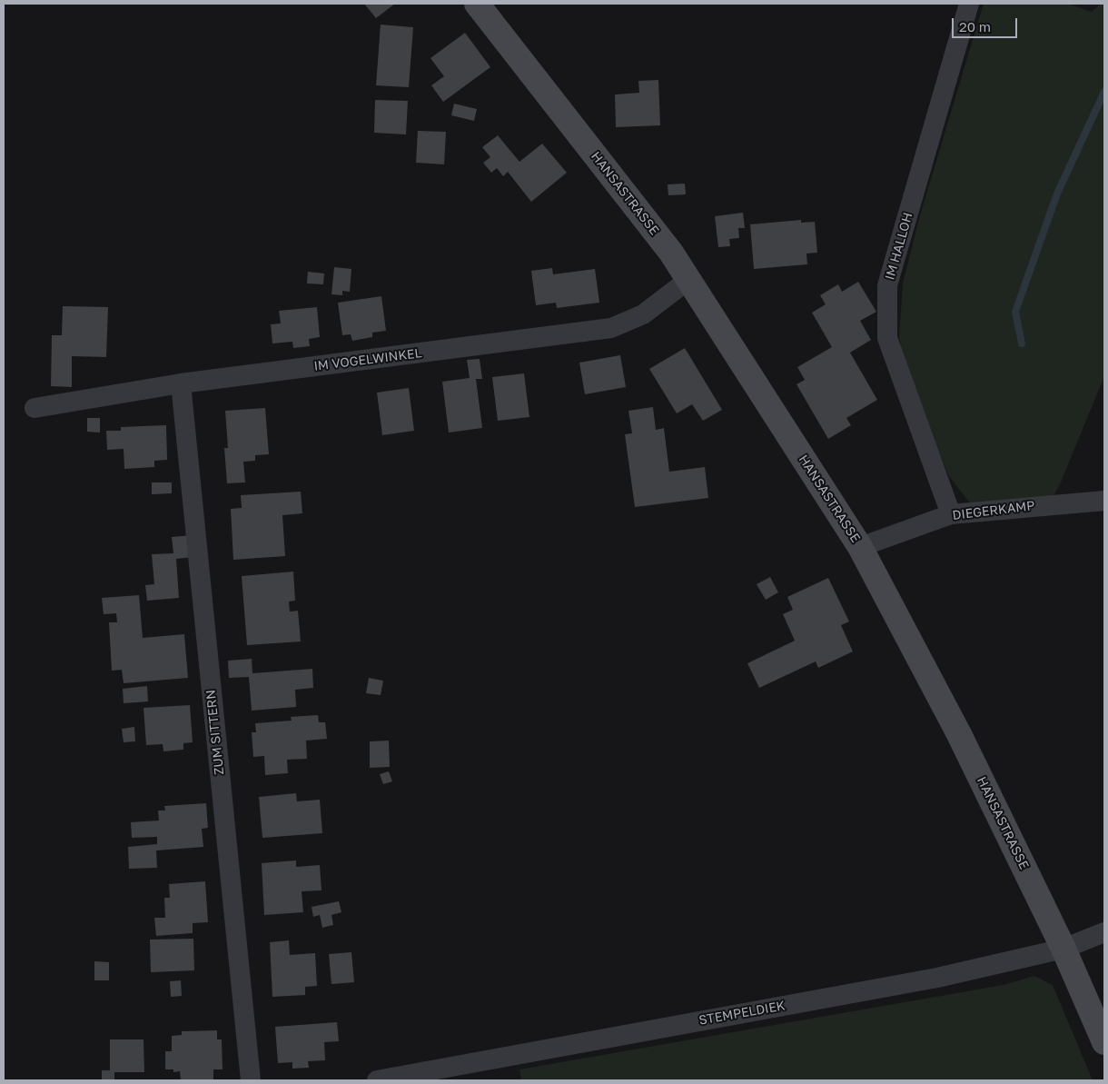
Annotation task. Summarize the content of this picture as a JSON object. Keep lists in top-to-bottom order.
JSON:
{
  "streets": {
    "main road": ["HANSASTRASSE"],
    "street": [
      "IM HALLOH",
      "IM VOGELWINKEL",
      "DIEGERKAMP",
      "ZUM SITTERN",
      "STEMPELDIEK"
    ]
  },
  "crossings": [
    ["HANSASTRASSE", "IM VOGELWINKEL"],
    ["HANSASTRASSE", "DIEGERKAMP"],
    ["HANSASTRASSE", "STEMPELDIEK"],
    ["IM HALLOH", "DIEGERKAMP"],
    ["IM VOGELWINKEL", "ZUM SITTERN"]
  ],
  "scale_bar": "20 m"
}
